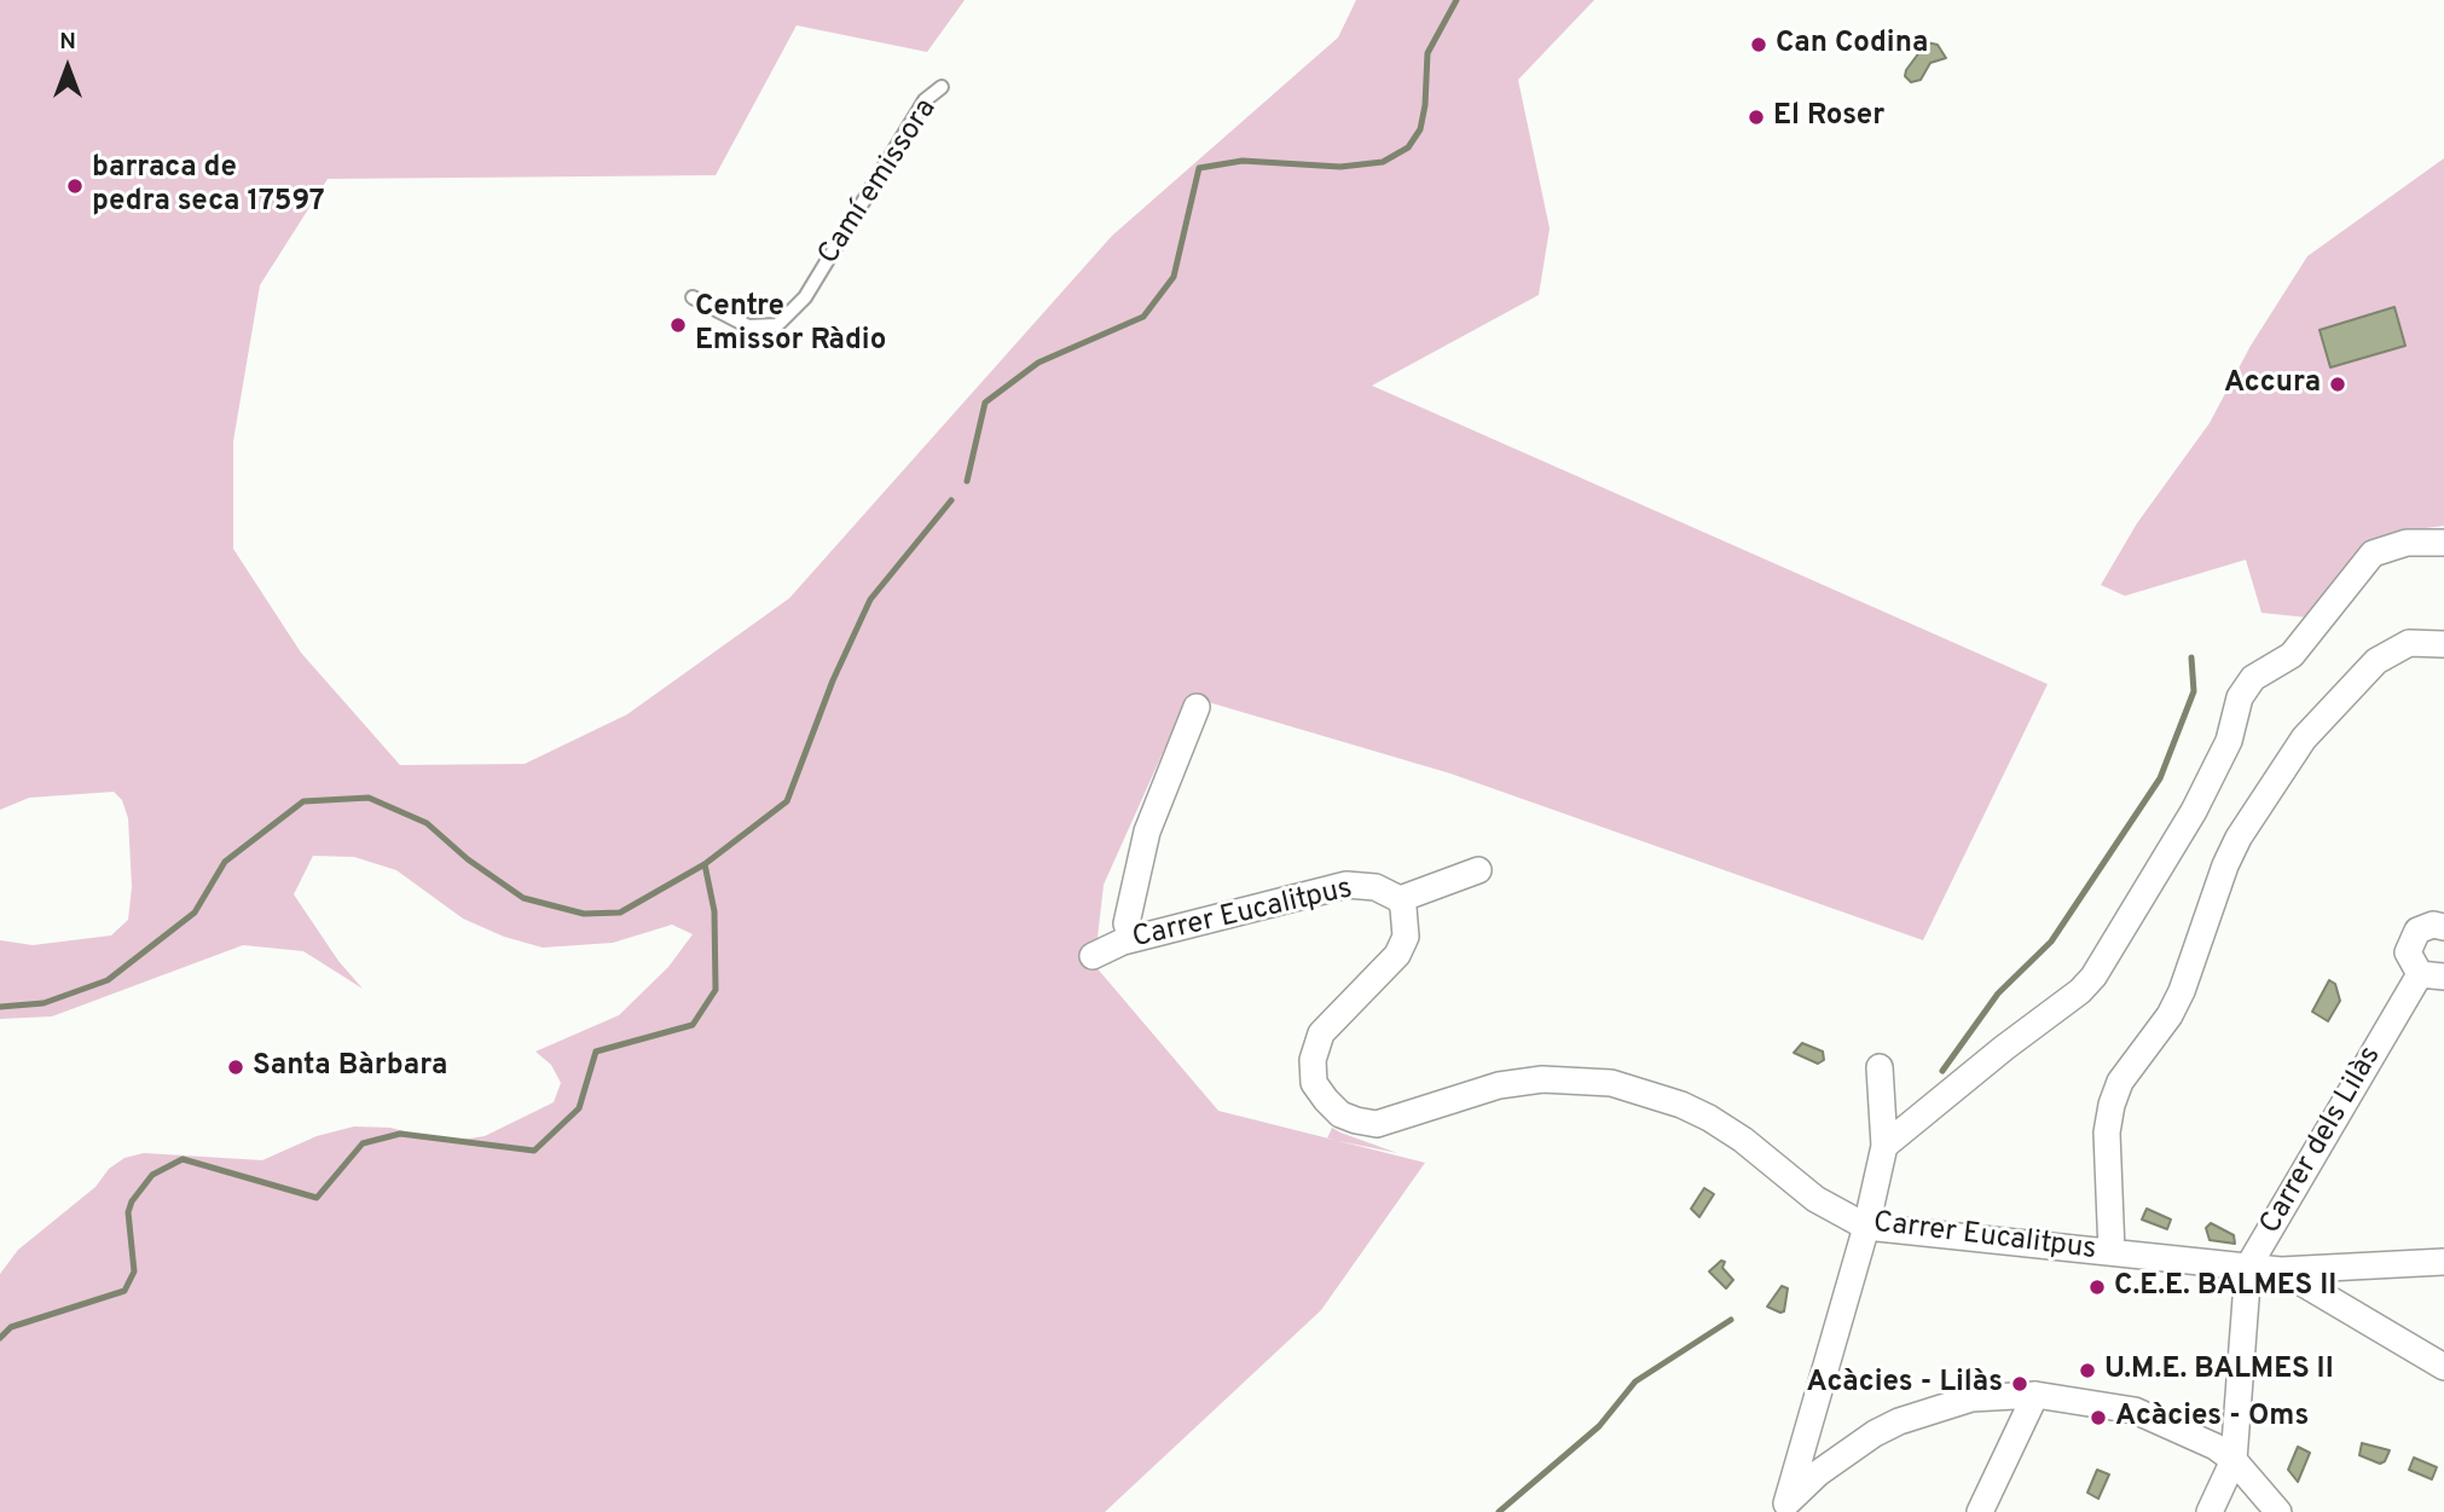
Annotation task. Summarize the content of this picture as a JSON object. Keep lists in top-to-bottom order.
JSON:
{
  "streets": {
    "street": ["Carrer Eucalitpus", "Carrer dels Lilàs"],
    "lane": ["Camí emissora"]
  },
  "crossings": [
    ["Carrer Eucalitpus", "Carrer dels Lilàs"]
  ],
  "places": [
    "Can Codina",
    "El Roser",
    "barraca de pedra seca 17597",
    "Centre Emissor Ràdio",
    "Accura",
    "Santa Bàrbara",
    "C.E.E. BALMES II",
    "U.M.E. BALMES II",
    "Acàcies - Lilàs",
    "Acàcies - Oms"
  ],
  "north": "top"
}
